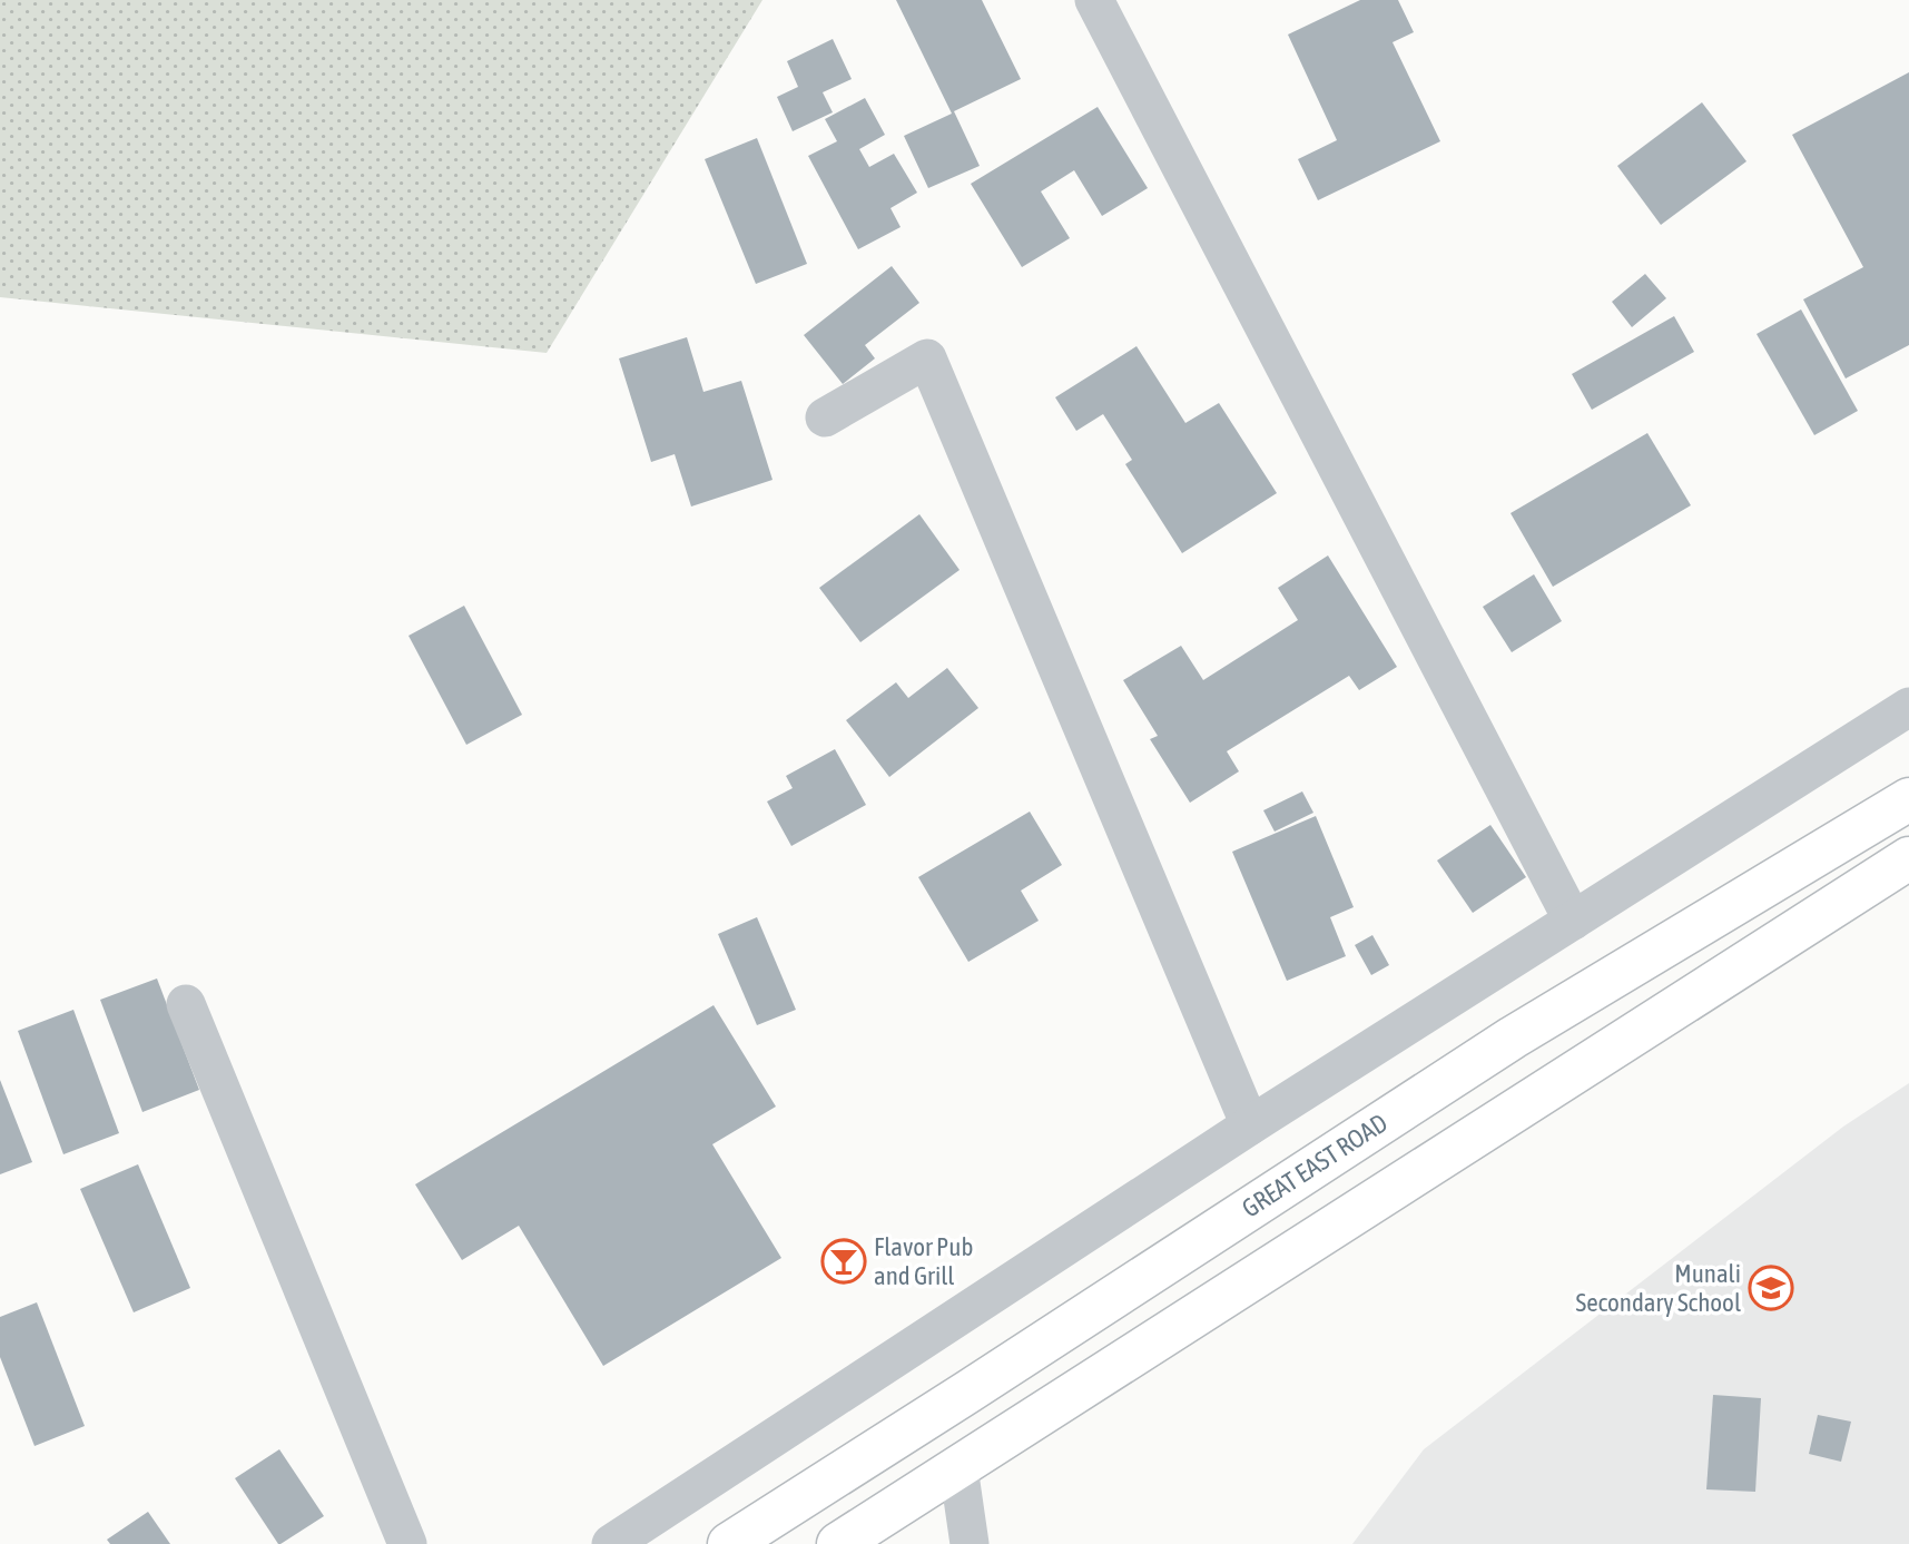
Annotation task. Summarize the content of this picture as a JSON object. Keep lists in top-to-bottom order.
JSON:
{
  "streets": {
    "main road": ["GREAT EAST ROAD"]
  },
  "places": {
    "bar": ["Flavor Pub and Grill"],
    "school or university": ["Munali Secondary School"]
  }
}
